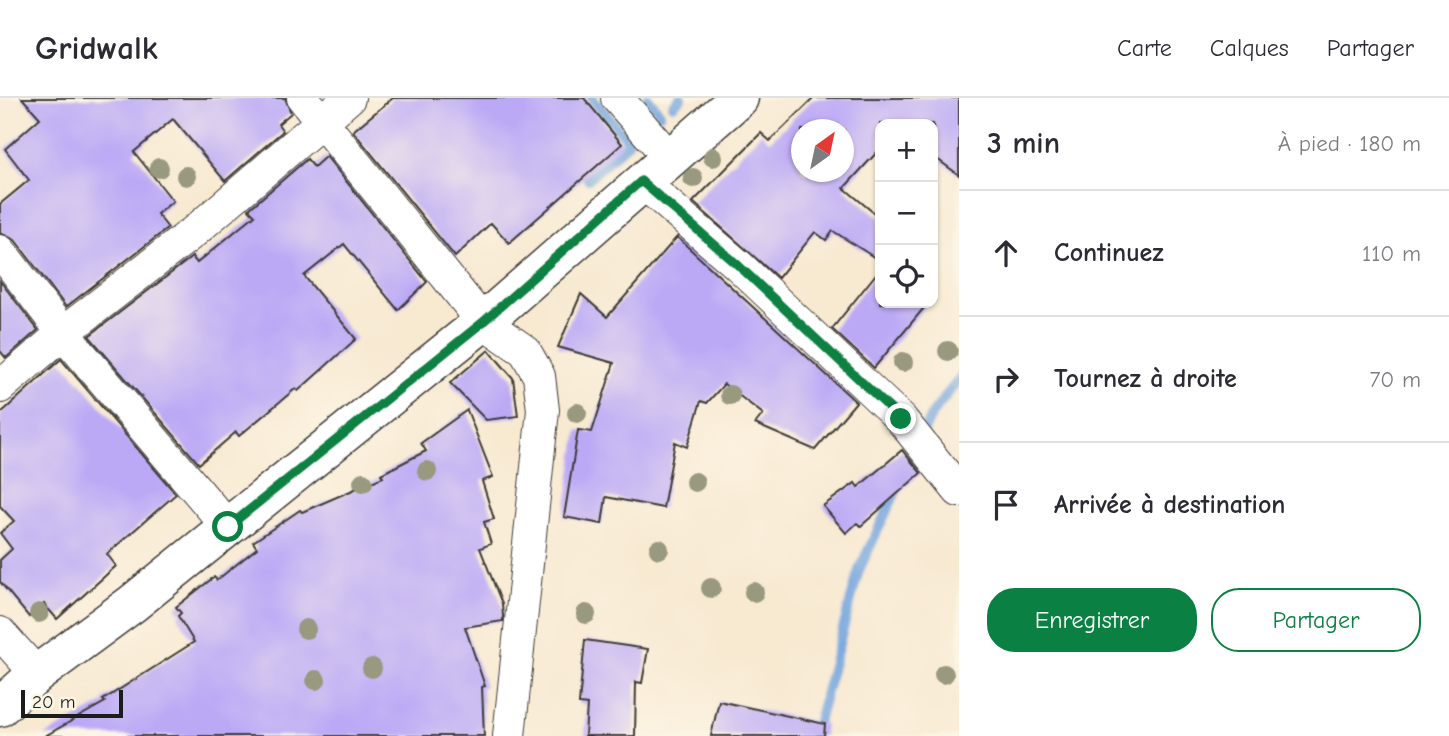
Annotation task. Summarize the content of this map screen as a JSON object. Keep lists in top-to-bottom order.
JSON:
{
  "scale_bar": "20 m",
  "north": "top right",
  "page": {
    "header": "Gridwalk",
    "nav": ["Carte", "Calques", "Partager"],
    "heading": ["3 min", "À pied · 180 m"],
    "map_buttons": ["+", "−"],
    "list": [
      ["Continuez", "110 m"],
      ["Tournez à droite", "70 m"],
      "Arrivée à destination"
    ],
    "buttons": ["Enregistrer", "Partager"],
    "scale": "20 m"
  }
}
